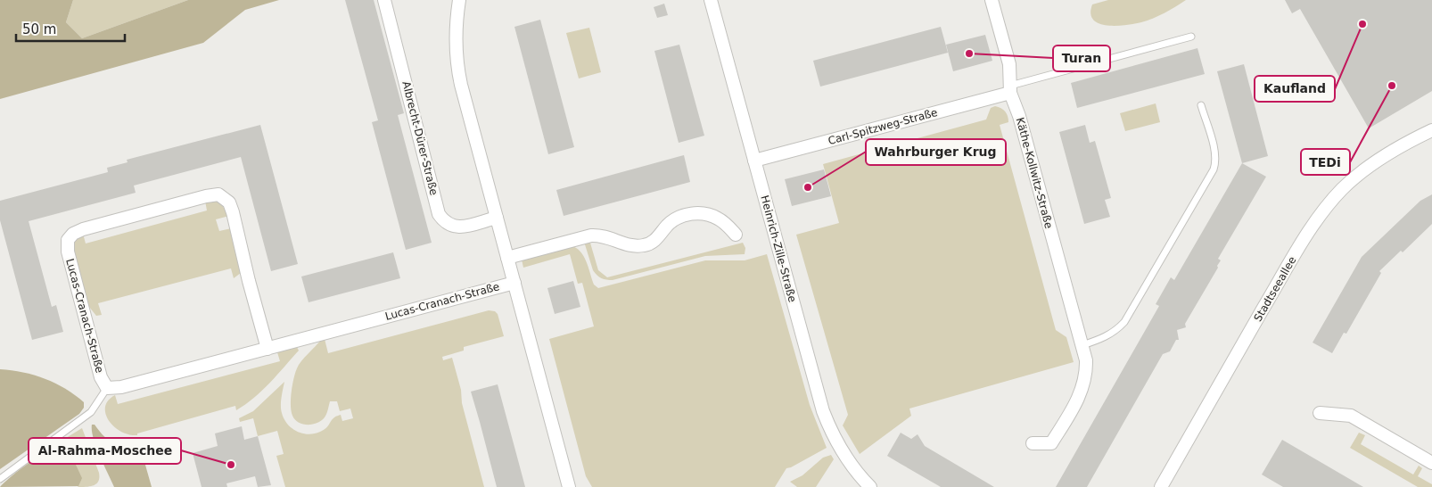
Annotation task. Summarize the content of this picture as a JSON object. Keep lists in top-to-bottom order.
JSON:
{
  "streets": {
    "street": [
      "Carl-Spitzweg-Straße",
      "Albrecht-Dürer-Straße",
      "Käthe-Kollwitz-Straße",
      "Heinrich-Zille-Straße",
      "Stadtseeallee",
      "Lucas-Cranach-Straße"
    ]
  },
  "crossings": [
    ["Carl-Spitzweg-Straße", "Käthe-Kollwitz-Straße"],
    ["Carl-Spitzweg-Straße", "Heinrich-Zille-Straße"]
  ],
  "places": [
    "Kaufland",
    "Turan",
    "TEDi",
    "Wahrburger Krug",
    "Al-Rahma-Moschee"
  ],
  "scale_bar": "50 m"
}
